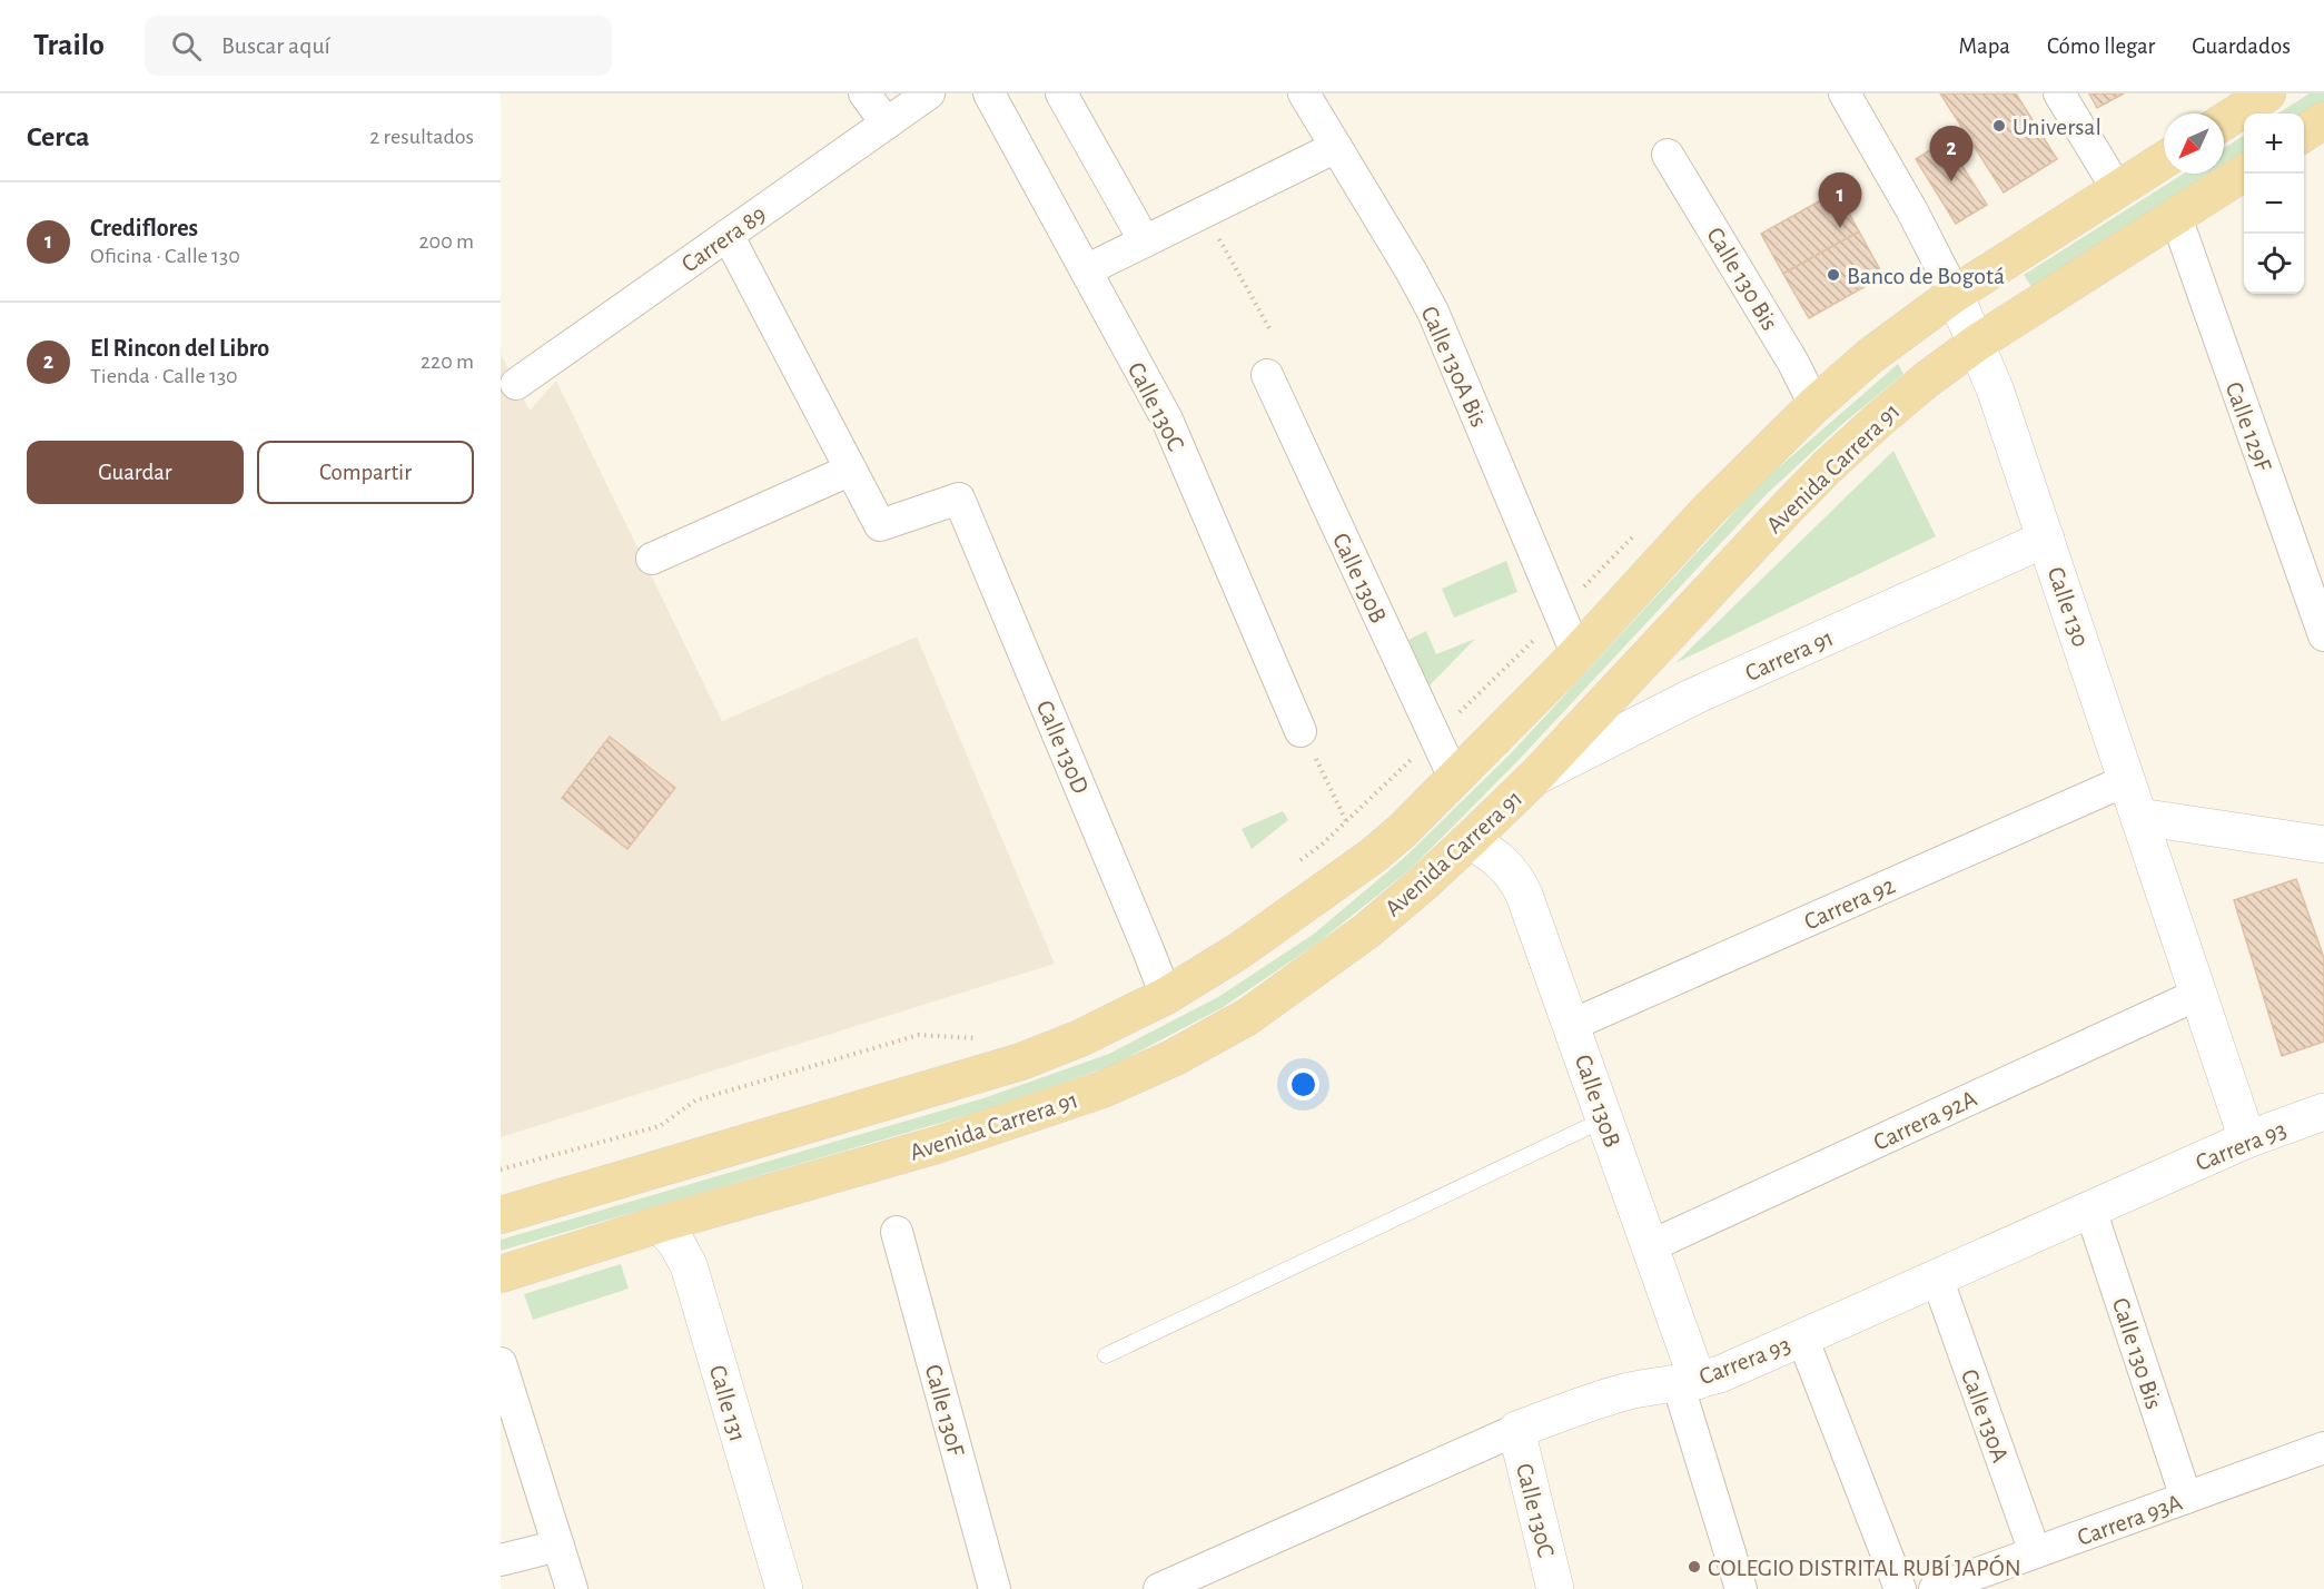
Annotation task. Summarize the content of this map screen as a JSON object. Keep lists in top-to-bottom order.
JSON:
{
  "streets": {
    "main road": ["Avenida Carrera 91"],
    "street": [
      "Carrera 89",
      "Calle 130 Bis",
      "Calle 130A Bis",
      "Calle 130C",
      "Calle 129F",
      "Calle 130B",
      "Calle 130",
      "Carrera 91",
      "Calle 130D",
      "Carrera 92",
      "Carrera 92A",
      "Carrera 93",
      "Calle 131",
      "Calle 130F",
      "Calle 130A",
      "Carrera 93A"
    ]
  },
  "crossings": [
    ["Calle 130 Bis", "Avenida Carrera 91"],
    ["Calle 130 Bis", "Carrera 93"],
    ["Calle 130 Bis", "Carrera 93A"],
    ["Calle 130A Bis", "Avenida Carrera 91"],
    ["Calle 130C", "Carrera 93"],
    ["Calle 129F", "Avenida Carrera 91"],
    ["Avenida Carrera 91", "Calle 130B"],
    ["Avenida Carrera 91", "Calle 130"],
    ["Avenida Carrera 91", "Carrera 91"],
    ["Avenida Carrera 91", "Calle 130D"],
    ["Avenida Carrera 91", "Calle 131"],
    ["Calle 130B", "Carrera 92"],
    ["Calle 130B", "Carrera 92A"],
    ["Calle 130B", "Carrera 93"],
    ["Calle 130", "Carrera 91"],
    ["Calle 130", "Carrera 92"],
    ["Calle 130", "Carrera 92A"],
    ["Calle 130", "Carrera 93"],
    ["Carrera 93", "Calle 130A"],
    ["Calle 130A", "Carrera 93A"]
  ],
  "places": ["Universal", "Banco de Bogotá", "COLEGIO DISTRITAL RUBÍ JAPÓN"],
  "north": "bottom left",
  "page": {
    "header": "Trailo",
    "search": "Buscar aquí",
    "nav": ["Mapa", "Cómo llegar", "Guardados"],
    "heading": ["Cerca", "2 resultados"],
    "map_buttons": ["+", "−"],
    "pins": ["2", "1"],
    "list": [
      {
        "mark": "1",
        "name": "Crediflores",
        "note": "Oficina · Calle 130",
        "value": "200 m"
      },
      {
        "mark": "2",
        "name": "El Rincon del Libro",
        "note": "Tienda · Calle 130",
        "value": "220 m"
      }
    ],
    "buttons": ["Guardar", "Compartir"]
  }
}
